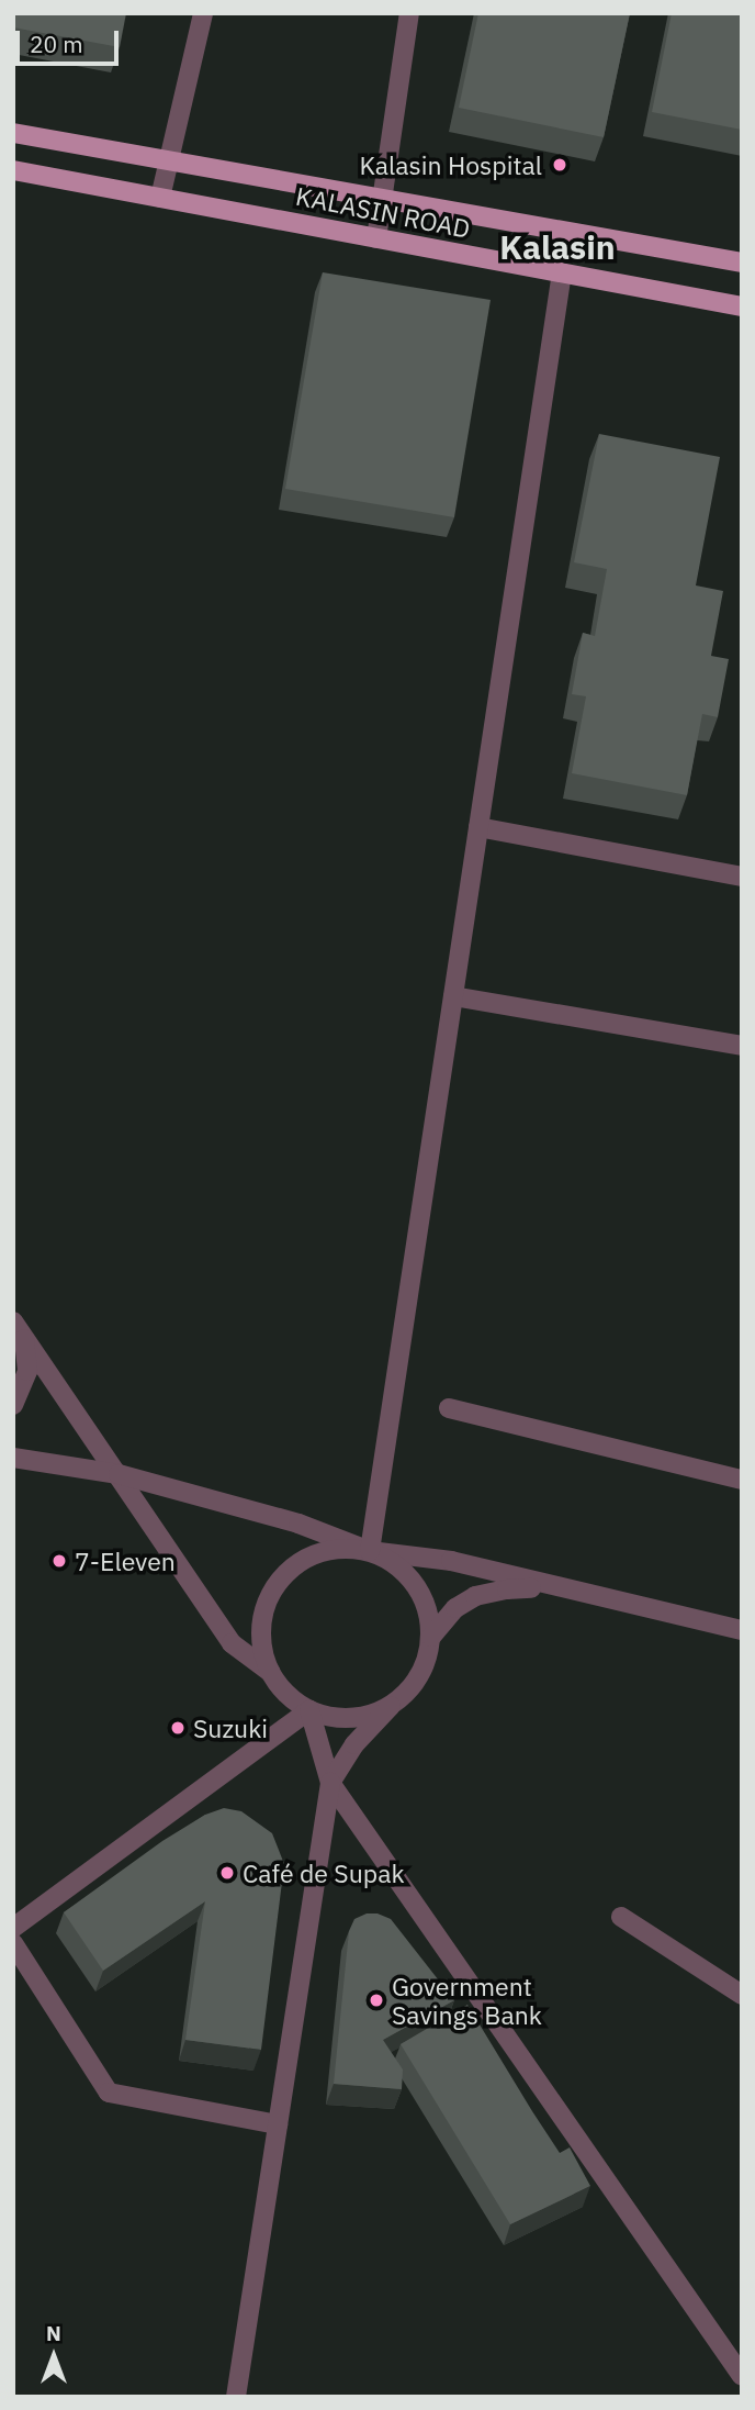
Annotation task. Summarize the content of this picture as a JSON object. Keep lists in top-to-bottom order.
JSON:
{
  "streets": {
    "main road": ["KALASIN ROAD"]
  },
  "districts": ["Kalasin"],
  "places": [
    "Kalasin Hospital",
    "7-Eleven",
    "Suzuki",
    "Café de Supak",
    "Government Savings Bank"
  ],
  "scale_bar": "20 m",
  "north": "top"
}
